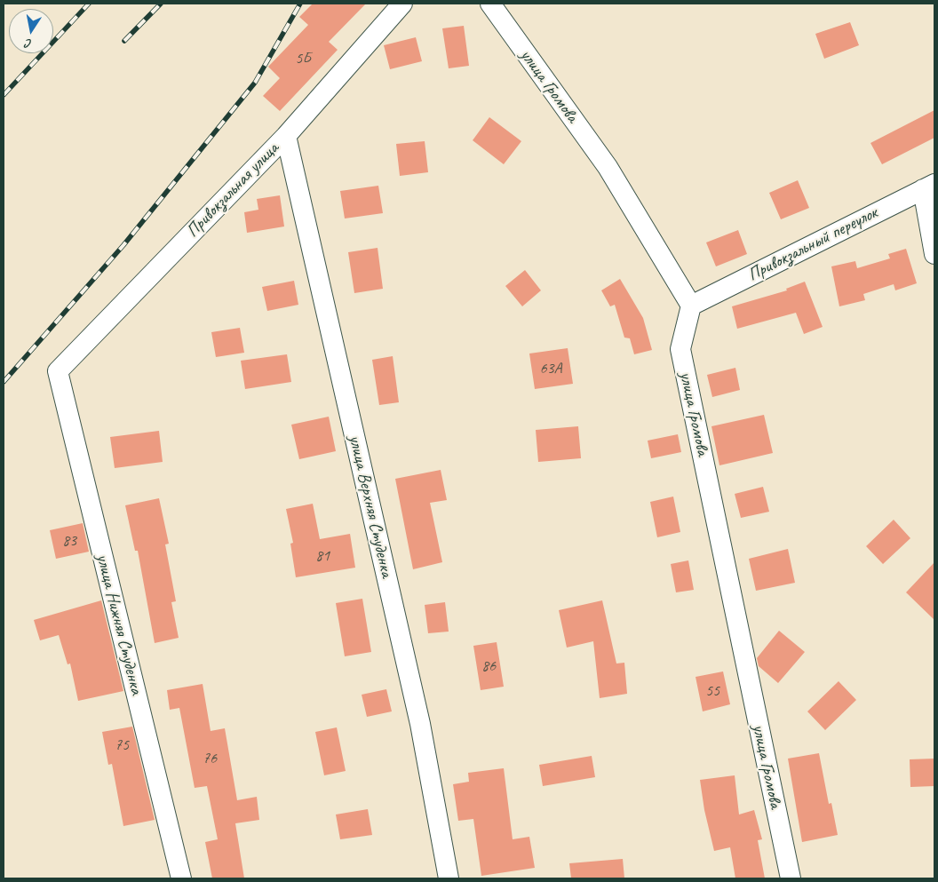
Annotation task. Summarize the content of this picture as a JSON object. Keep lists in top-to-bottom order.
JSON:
{
  "streets": {
    "street": [
      "улица Громова",
      "Привокзальная улица",
      "Привокзальный переулок",
      "улица Верхняя Cтуденка",
      "улица Нижняя Cтуденкa"
    ]
  },
  "crossings": [
    ["улица Громова", "Привокзальный переулок"],
    ["Привокзальная улица", "улица Верхняя Cтуденка"],
    ["Привокзальная улица", "улица Нижняя Cтуденкa"]
  ],
  "house_numbers": [
    "5Б",
    "63А",
    "83",
    "81",
    "86",
    "55",
    "75",
    "76"
  ],
  "north": "bottom"
}
